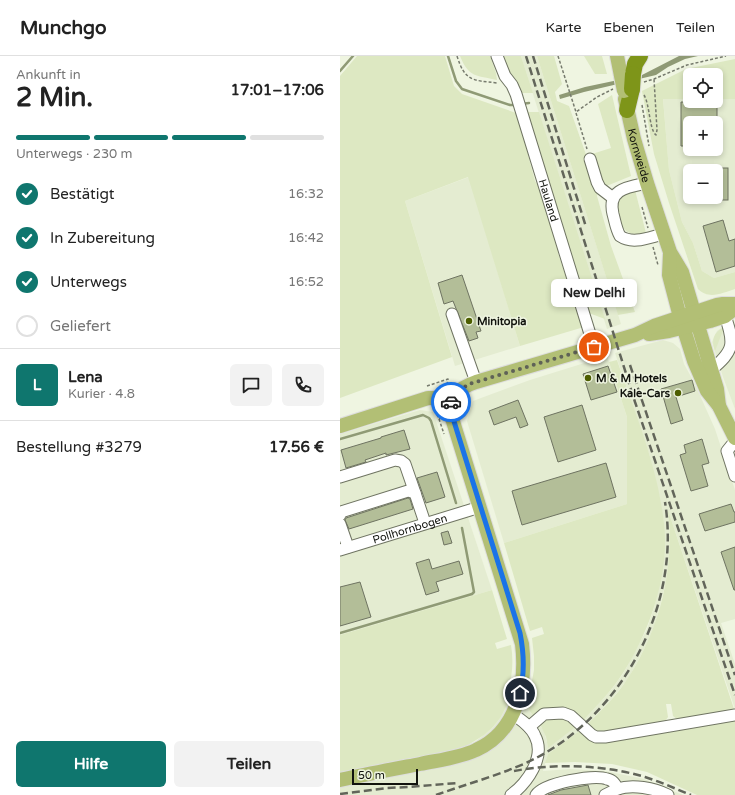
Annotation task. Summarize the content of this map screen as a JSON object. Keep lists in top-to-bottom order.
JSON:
{
  "streets": {
    "main road": ["Kornweide"],
    "street": ["Hauland", "Pollhornbogen"]
  },
  "places": [
    "Minitopia",
    "New Delhi",
    "M & M Hotels",
    "Kale-Cars"
  ],
  "scale_bar": "50 m",
  "page": {
    "header": "Munchgo",
    "nav": ["Karte", "Ebenen", "Teilen"],
    "heading": ["2 Min.", "Ankunft in", "17:01–17:06"],
    "panel": [
      "Lena",
      "Kurier · 4.8",
      "Bestellung #3279",
      "17.56 €"
    ],
    "map_buttons": ["+", "−"],
    "bar": "Unterwegs · 230 m",
    "list": [
      ["Bestätigt", "16:32"],
      ["In Zubereitung", "16:42"],
      ["Unterwegs", "16:52"],
      "Geliefert"
    ],
    "bubble": "New Delhi",
    "round": "L",
    "buttons": ["Hilfe", "Teilen"],
    "scale": "50 m"
  }
}
